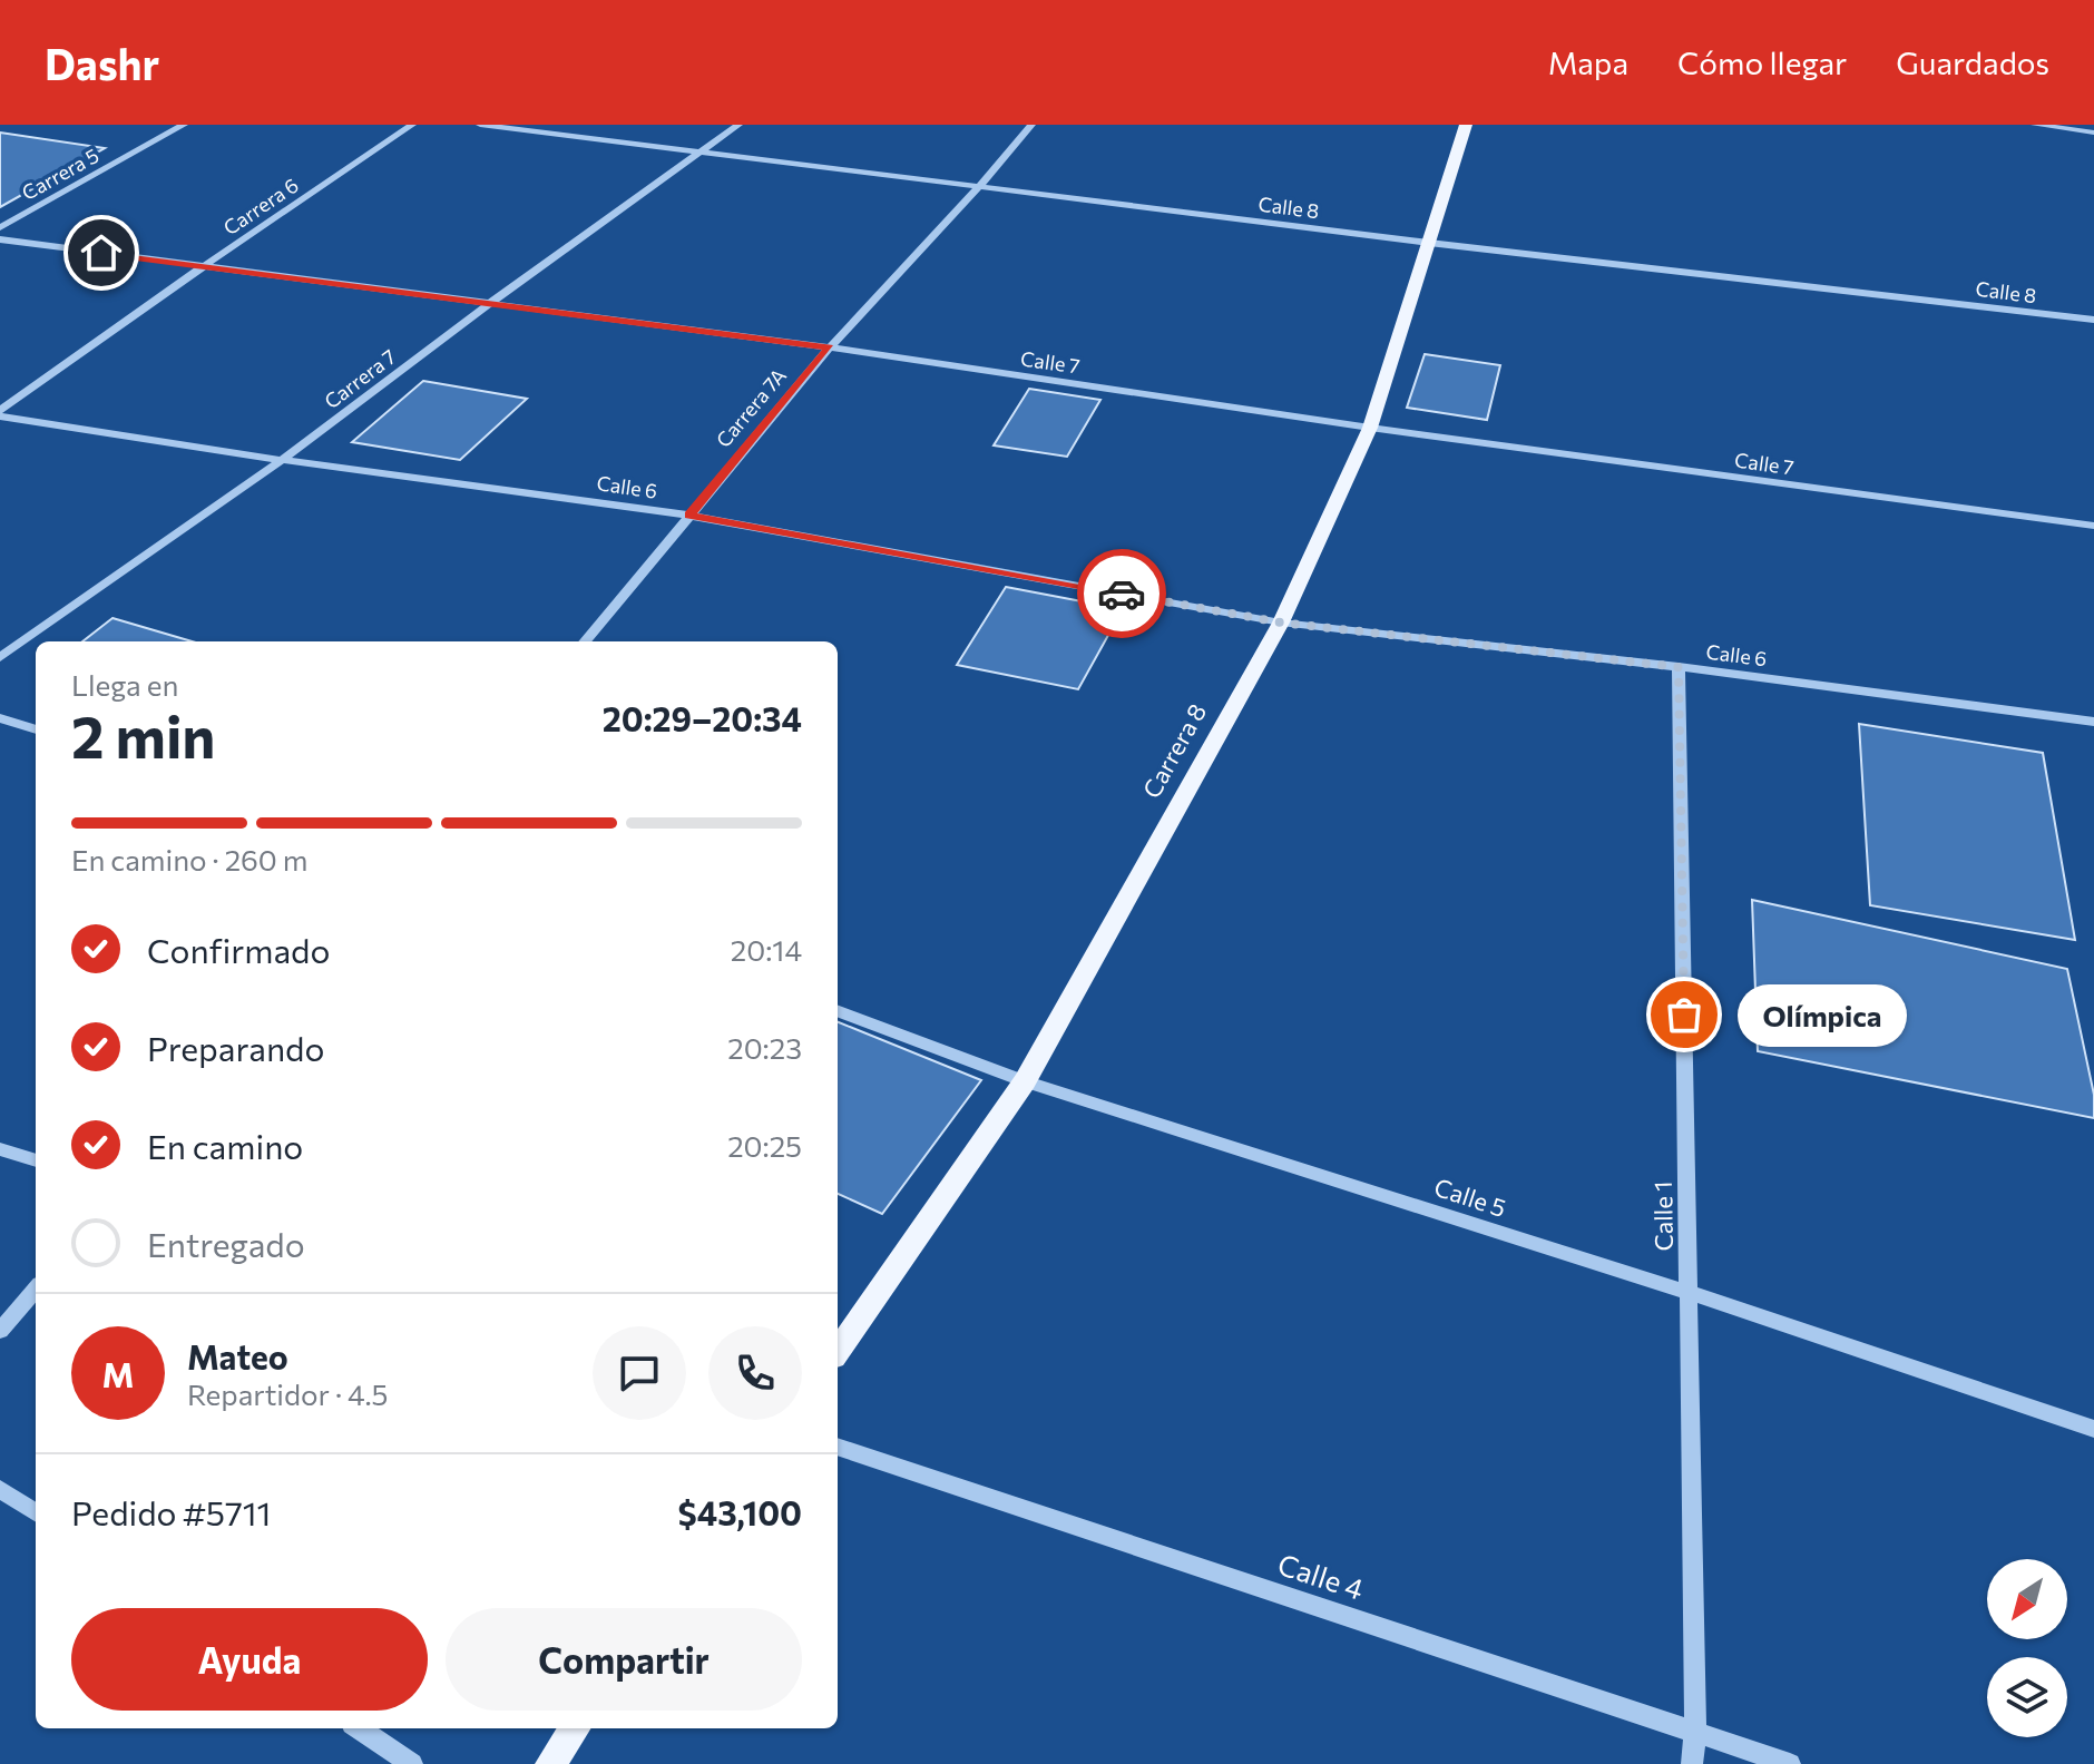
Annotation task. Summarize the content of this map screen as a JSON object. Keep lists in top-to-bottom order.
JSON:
{
  "streets": {
    "main road": ["Carrera 8"],
    "street": [
      "Carrera 5",
      "Carrera 6",
      "Calle 8",
      "Calle 7",
      "Carrera 7",
      "Carrera 7A",
      "Calle 6",
      "Calle 5",
      "Calle 1",
      "Calle 4"
    ]
  },
  "crossings": [
    ["Carrera 6", "Calle 7"],
    ["Carrera 6", "Calle 6"],
    ["Calle 8", "Carrera 7"],
    ["Calle 8", "Carrera 7A"],
    ["Calle 8", "Carrera 8"],
    ["Calle 7", "Carrera 7"],
    ["Calle 7", "Carrera 7A"],
    ["Calle 7", "Carrera 8"],
    ["Carrera 7", "Calle 6"],
    ["Carrera 7A", "Calle 6"],
    ["Calle 6", "Carrera 8"],
    ["Calle 6", "Calle 1"],
    ["Carrera 8", "Calle 5"],
    ["Calle 5", "Calle 1"],
    ["Calle 1", "Calle 4"]
  ],
  "places": ["Olímpica"],
  "north": "bottom left",
  "page": {
    "header": "Dashr",
    "nav": ["Mapa", "Cómo llegar", "Guardados"],
    "heading": ["2 min", "Llega en", "20:29–20:34"],
    "panel": [
      "Mateo",
      "Repartidor · 4.5",
      "Pedido #5711",
      "$43,100"
    ],
    "bar": "En camino · 260 m",
    "list": [
      ["Confirmado", "20:14"],
      ["Preparando", "20:23"],
      ["En camino", "20:25"],
      "Entregado"
    ],
    "bubble": "Olímpica",
    "round": "M",
    "buttons": ["Ayuda", "Compartir"]
  }
}
